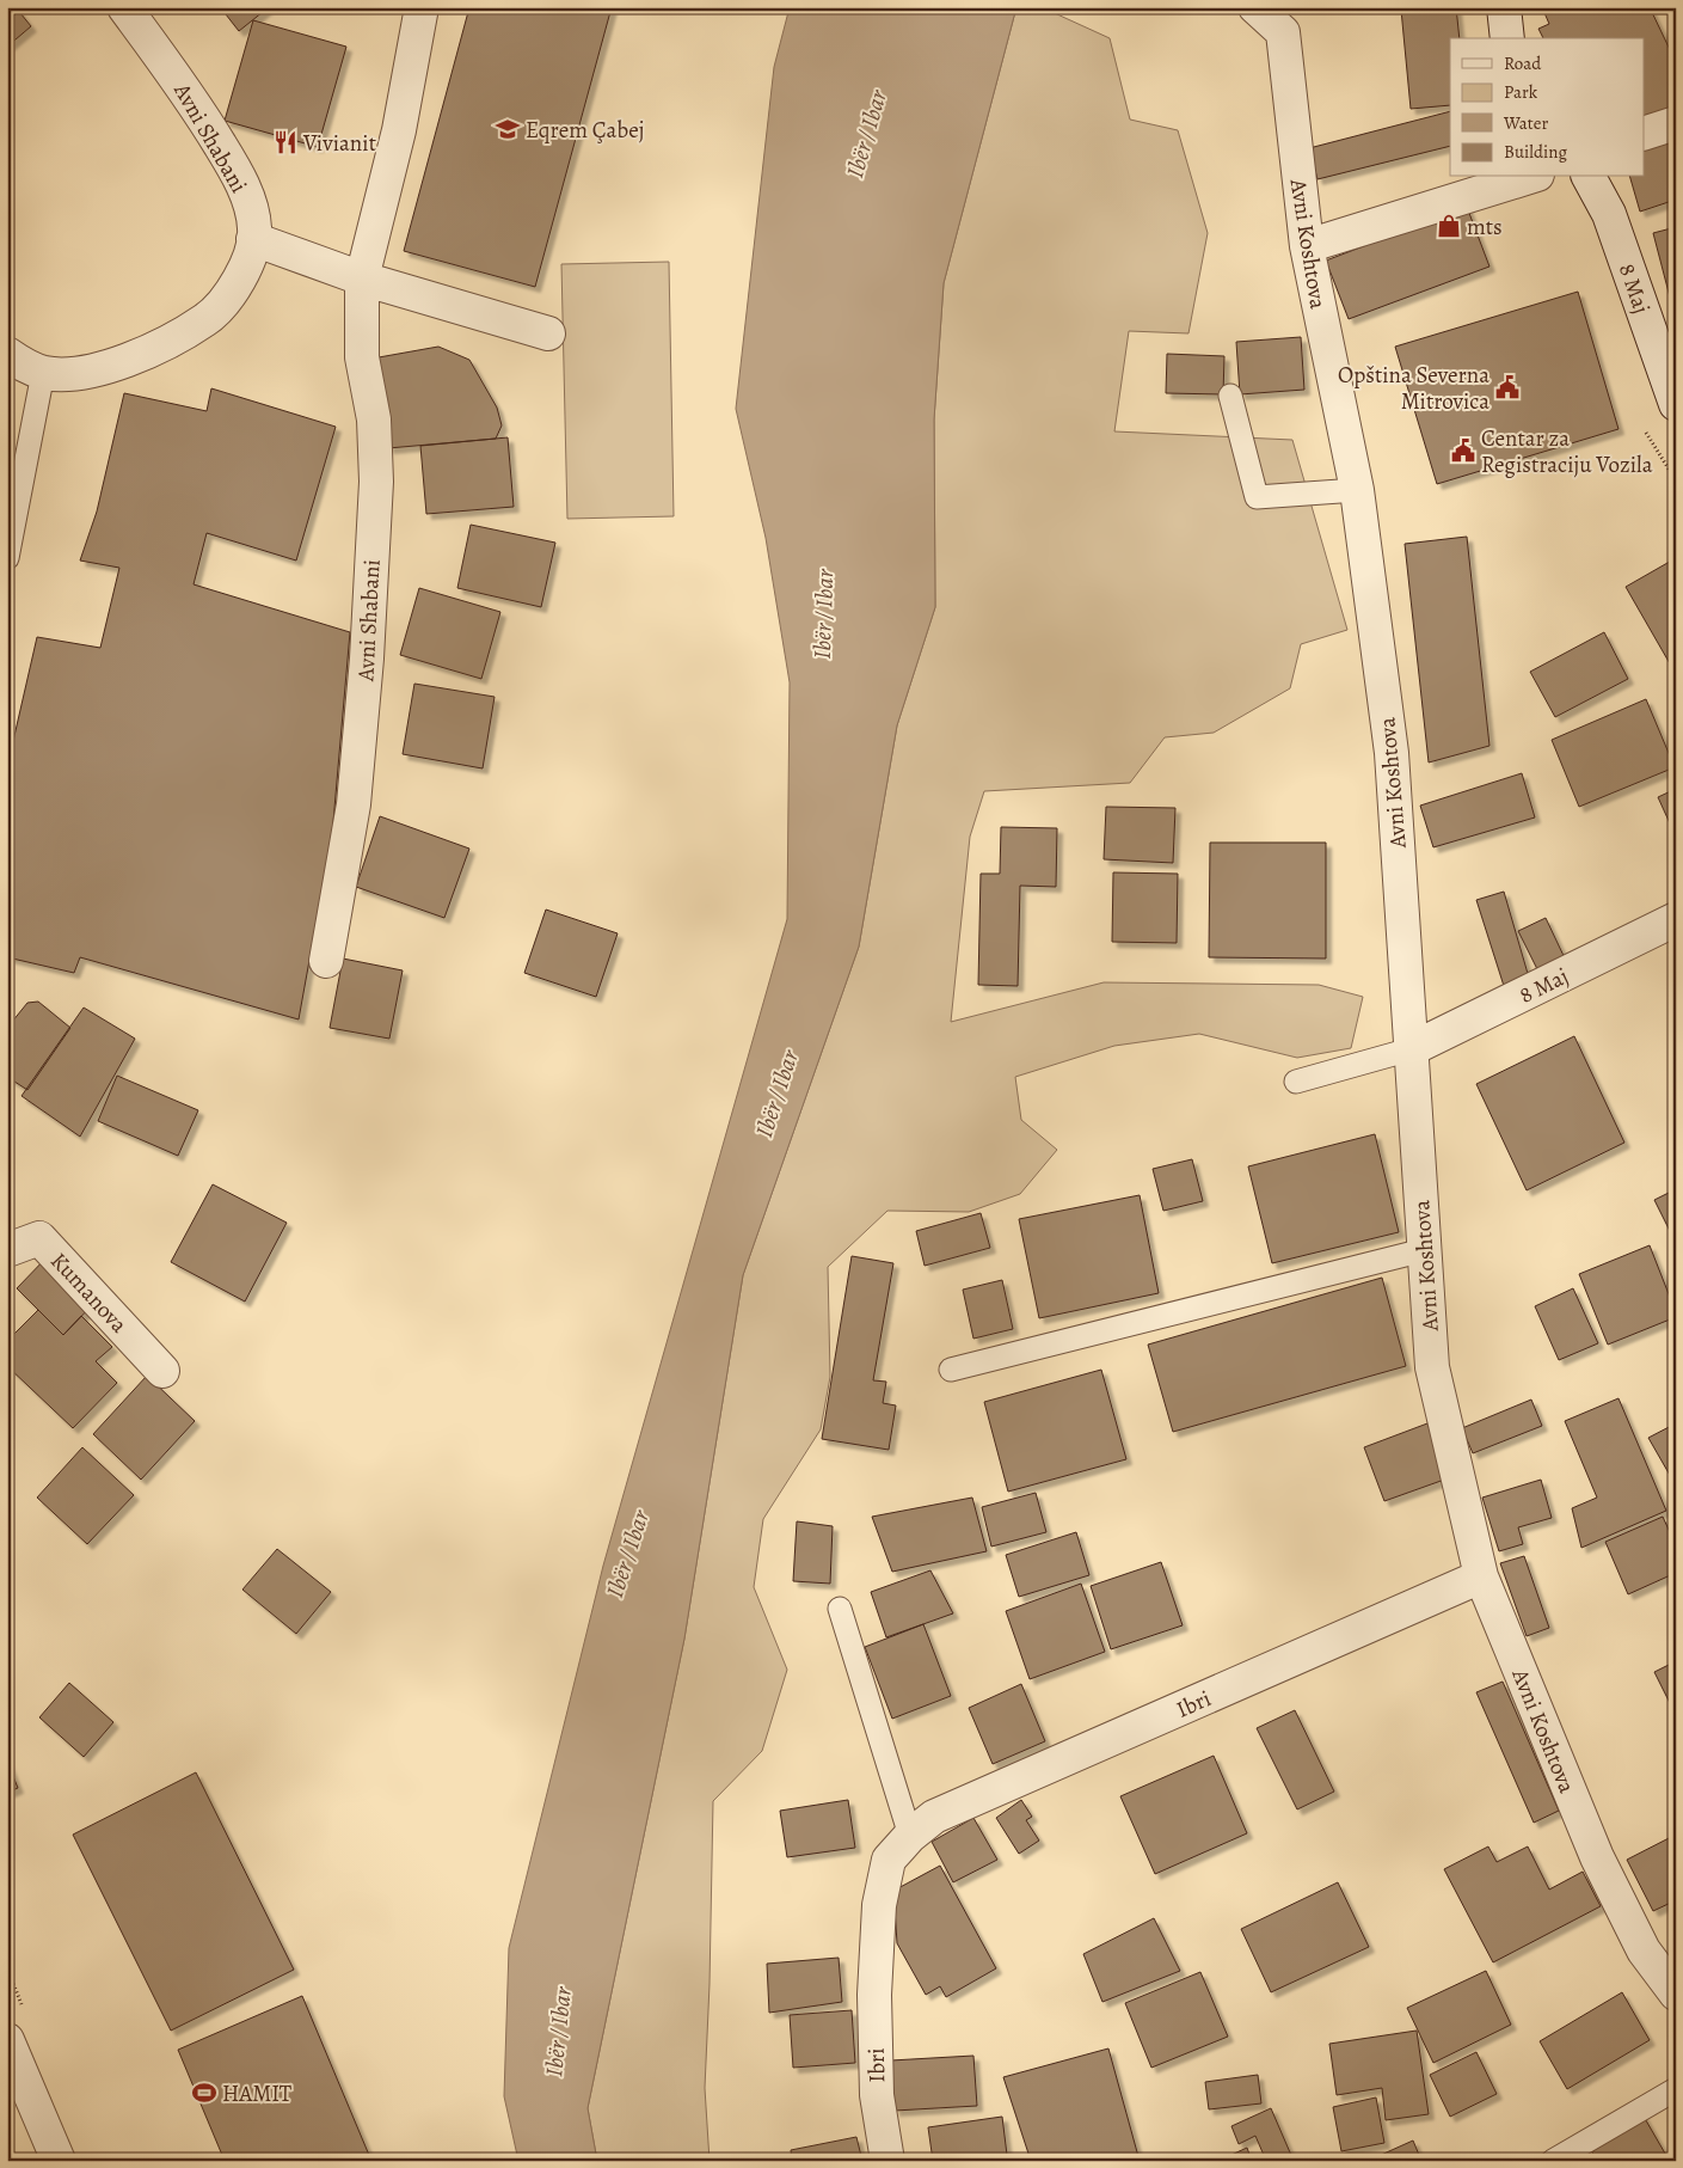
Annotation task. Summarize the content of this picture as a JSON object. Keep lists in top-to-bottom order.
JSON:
{
  "streets": {
    "street": [
      "Avni Shabani",
      "Avni Koshtova",
      "8 Maj",
      "Kumanova",
      "Ibri"
    ]
  },
  "crossings": [
    ["Avni Koshtova", "8 Maj"],
    ["Avni Koshtova", "Ibri"]
  ],
  "water": ["Ibër / Ibar"],
  "places": {
    "school or university": ["Eqrem Çabej"],
    "restaurant": ["Vivianit"],
    "shop": ["mts"],
    "public building": ["Opština Severna Mitrovica", "Centar za Registraciju Vozila"],
    "sports": ["HAMIT"]
  },
  "legend": [
    "Road",
    "Park",
    "Water",
    "Building"
  ]
}
